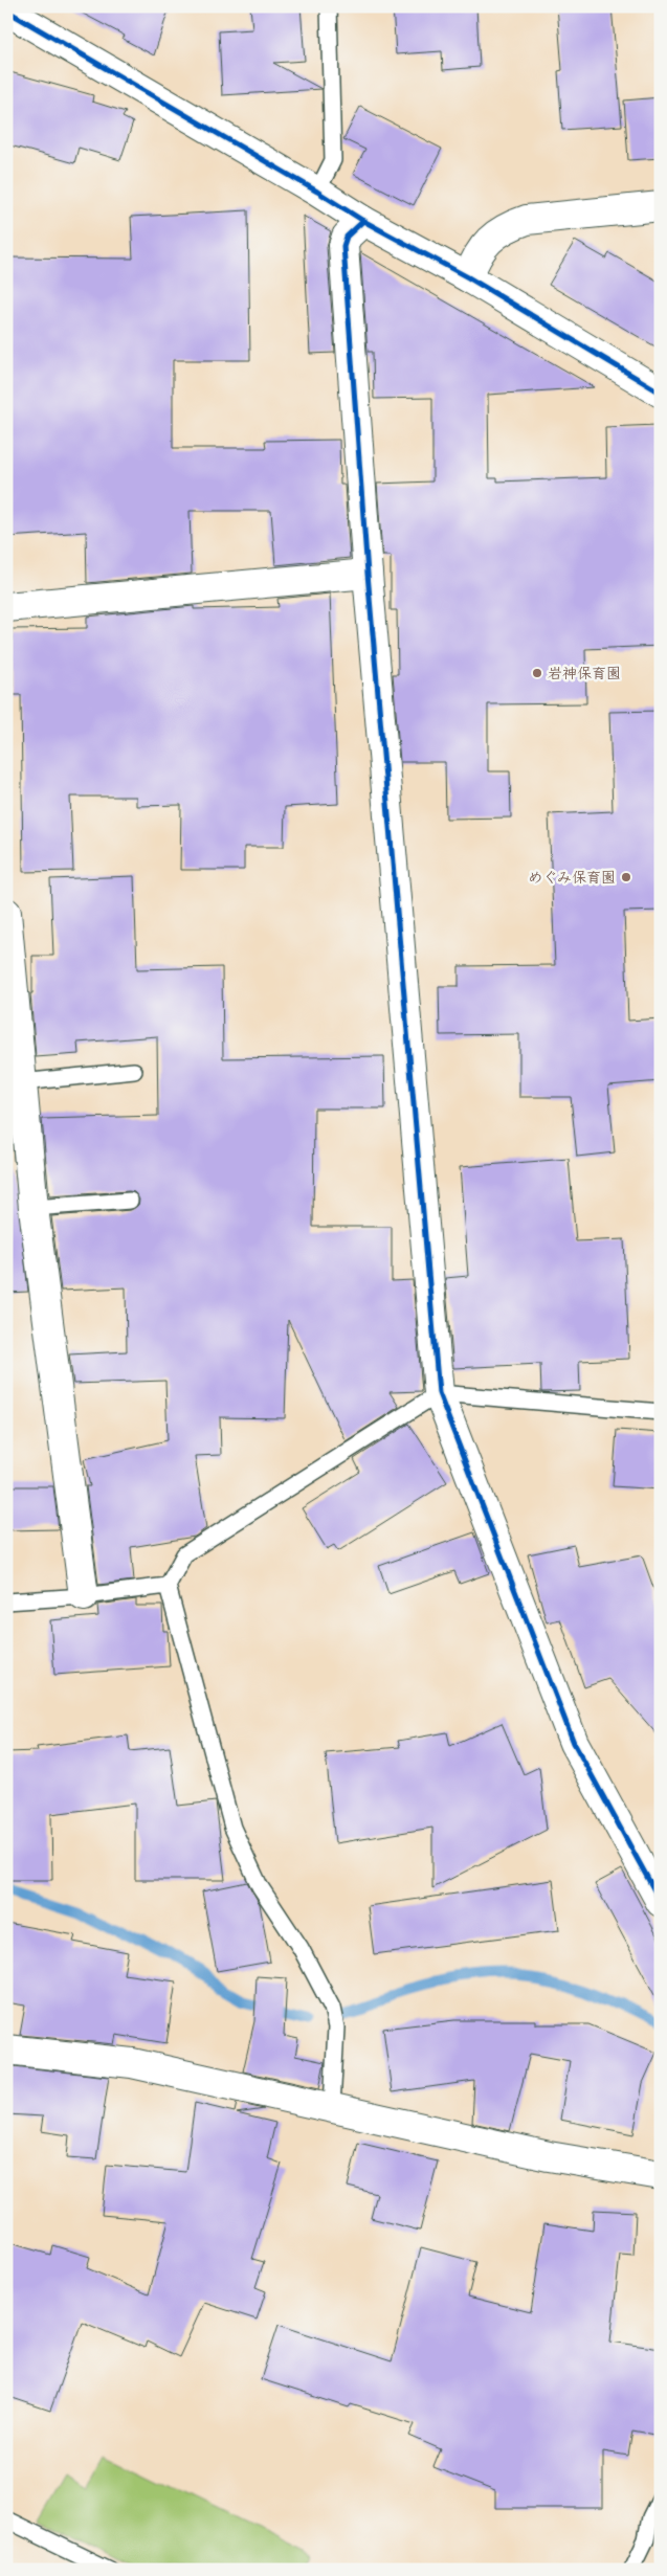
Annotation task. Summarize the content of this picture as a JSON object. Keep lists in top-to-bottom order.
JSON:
{
  "places": ["岩神保育園", "めぐみ保育園"]
}
